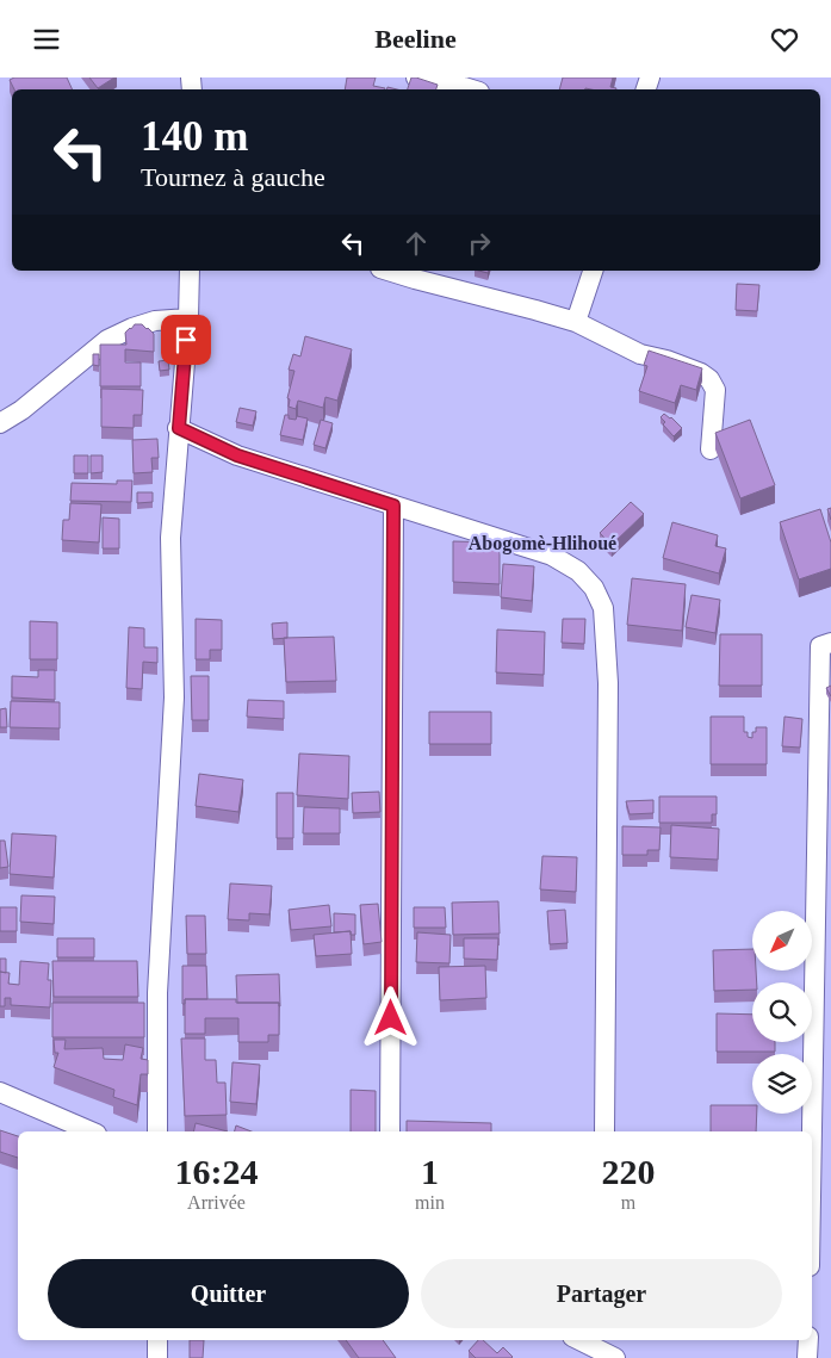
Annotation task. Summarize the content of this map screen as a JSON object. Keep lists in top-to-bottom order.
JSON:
{
  "districts": ["Abogomè-Hlihoué"],
  "north": "bottom left",
  "page": {
    "header": "Beeline",
    "turn": ["140 m", "Tournez à gauche"],
    "eta": [
      "16:24",
      "Arrivée",
      "1",
      "min",
      "220",
      "m"
    ],
    "buttons": ["Quitter", "Partager"]
  }
}
